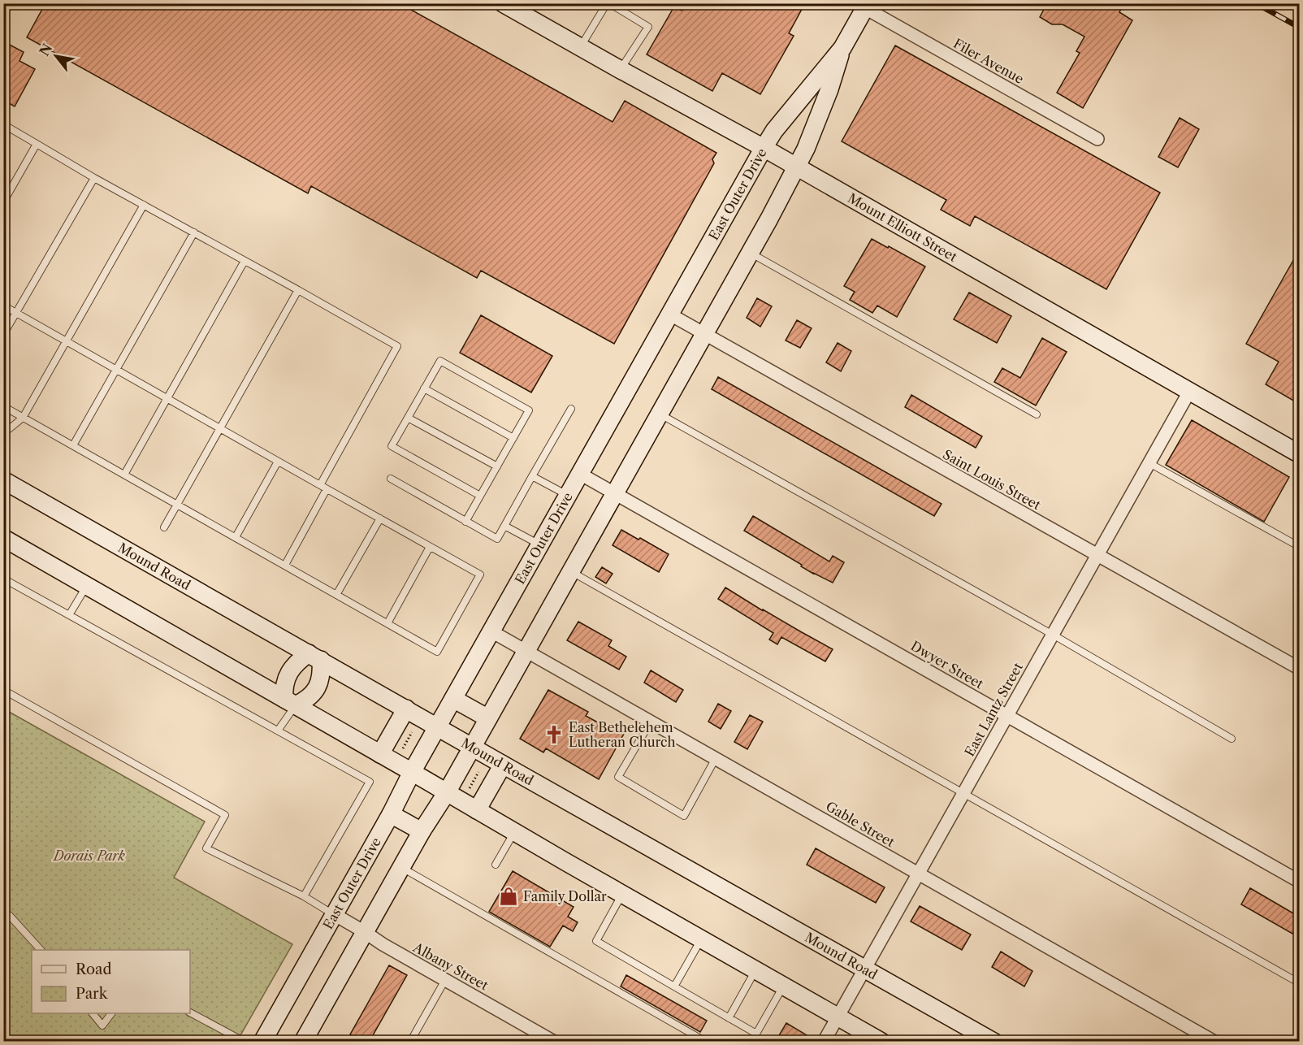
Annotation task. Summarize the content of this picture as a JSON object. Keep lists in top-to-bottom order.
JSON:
{
  "streets": {
    "main road": ["East Outer Drive", "Mount Elliott Street", "Mound Road"],
    "street": [
      "Filer Avenue",
      "Saint Louis Street",
      "Dwyer Street",
      "East Lantz Street",
      "Gable Street",
      "Albany Street"
    ]
  },
  "crossings": [
    ["Filer Avenue", "East Outer Drive"],
    ["East Outer Drive", "Mount Elliott Street"],
    ["East Outer Drive", "Saint Louis Street"],
    ["East Outer Drive", "Mound Road"],
    ["East Outer Drive", "Dwyer Street"],
    ["East Outer Drive", "Gable Street"],
    ["East Outer Drive", "Albany Street"],
    ["Mount Elliott Street", "East Lantz Street"],
    ["Saint Louis Street", "East Lantz Street"],
    ["Mound Road", "East Lantz Street"],
    ["Dwyer Street", "East Lantz Street"],
    ["East Lantz Street", "Gable Street"]
  ],
  "parks": ["Dorais Park"],
  "places": {
    "church": ["East Bethelehem Lutheran Church"],
    "shop": ["Family Dollar"]
  },
  "legend": ["Road", "Park"],
  "north": "top left"
}
